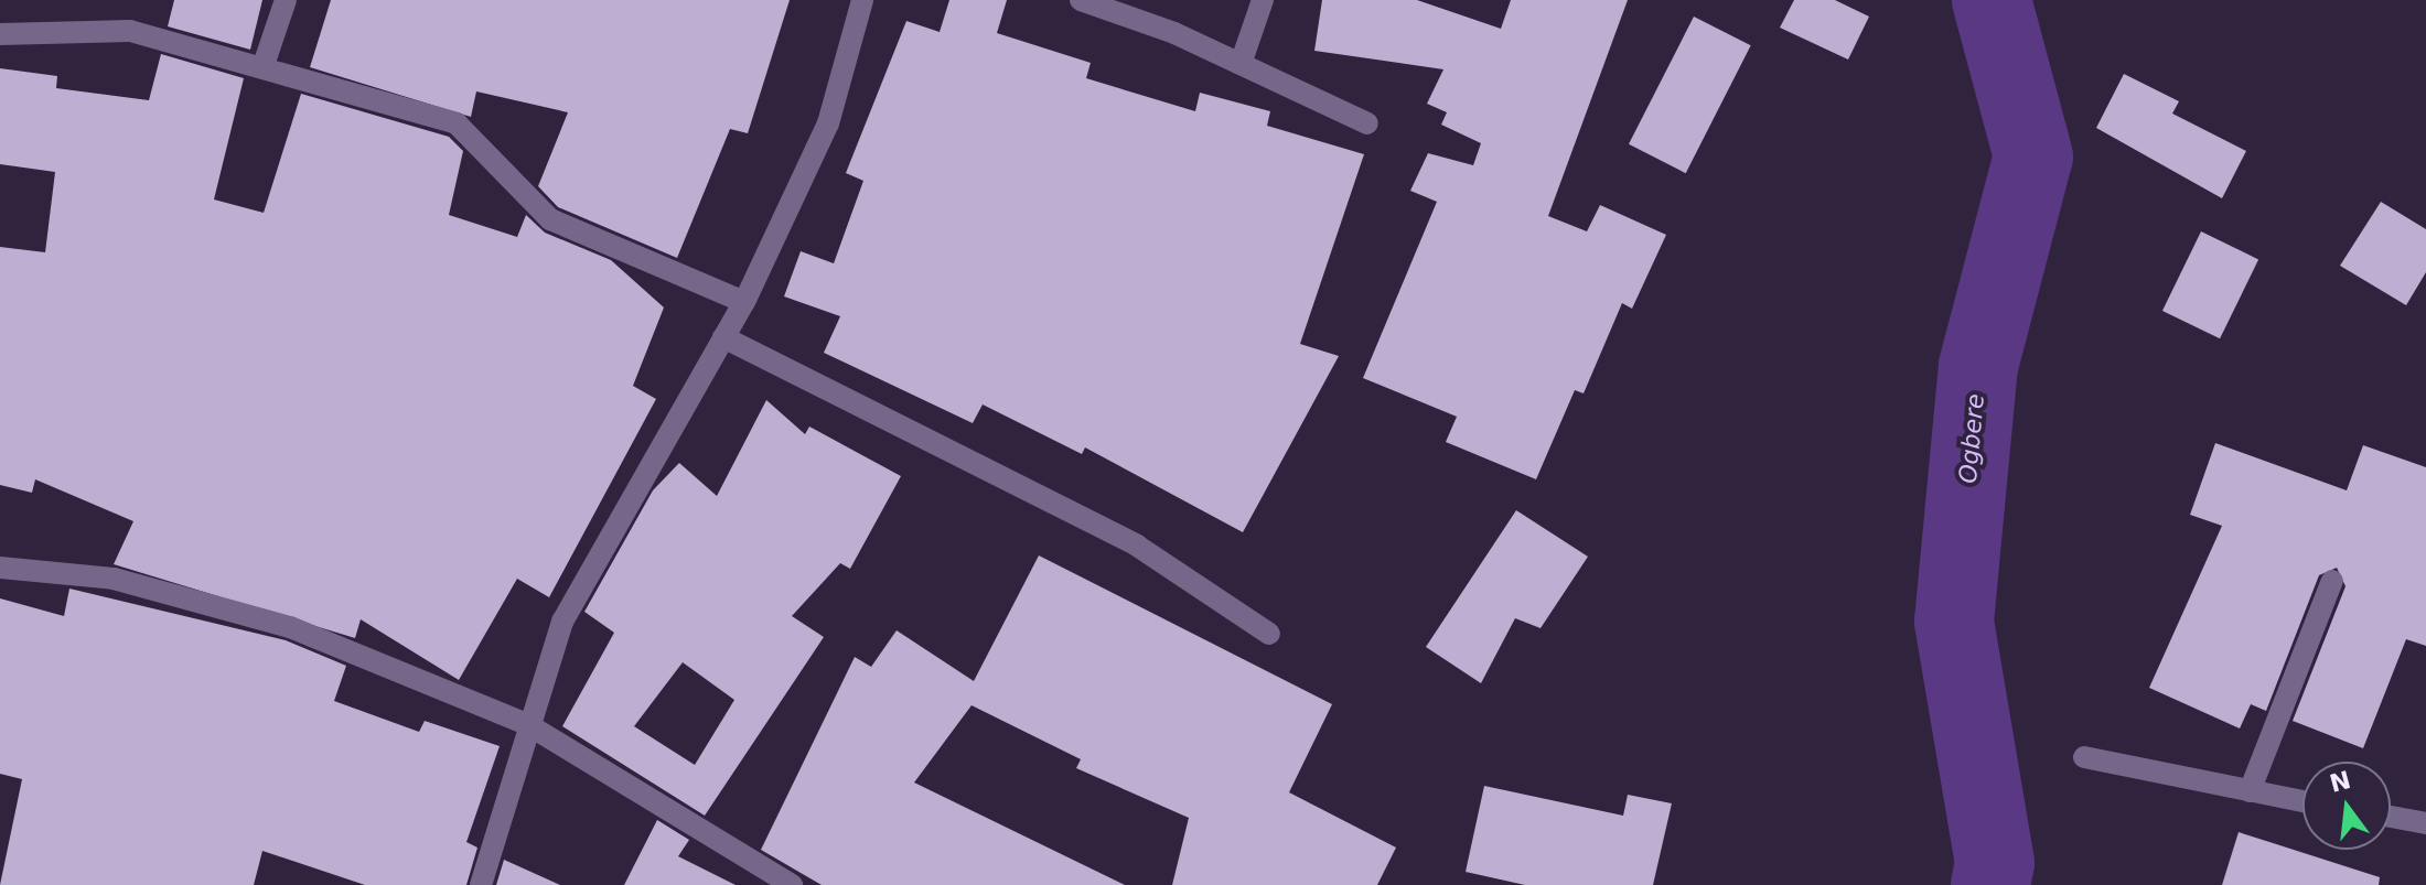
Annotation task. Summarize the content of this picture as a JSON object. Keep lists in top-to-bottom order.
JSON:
{
  "water": ["Ogbere"],
  "north": "top"
}
